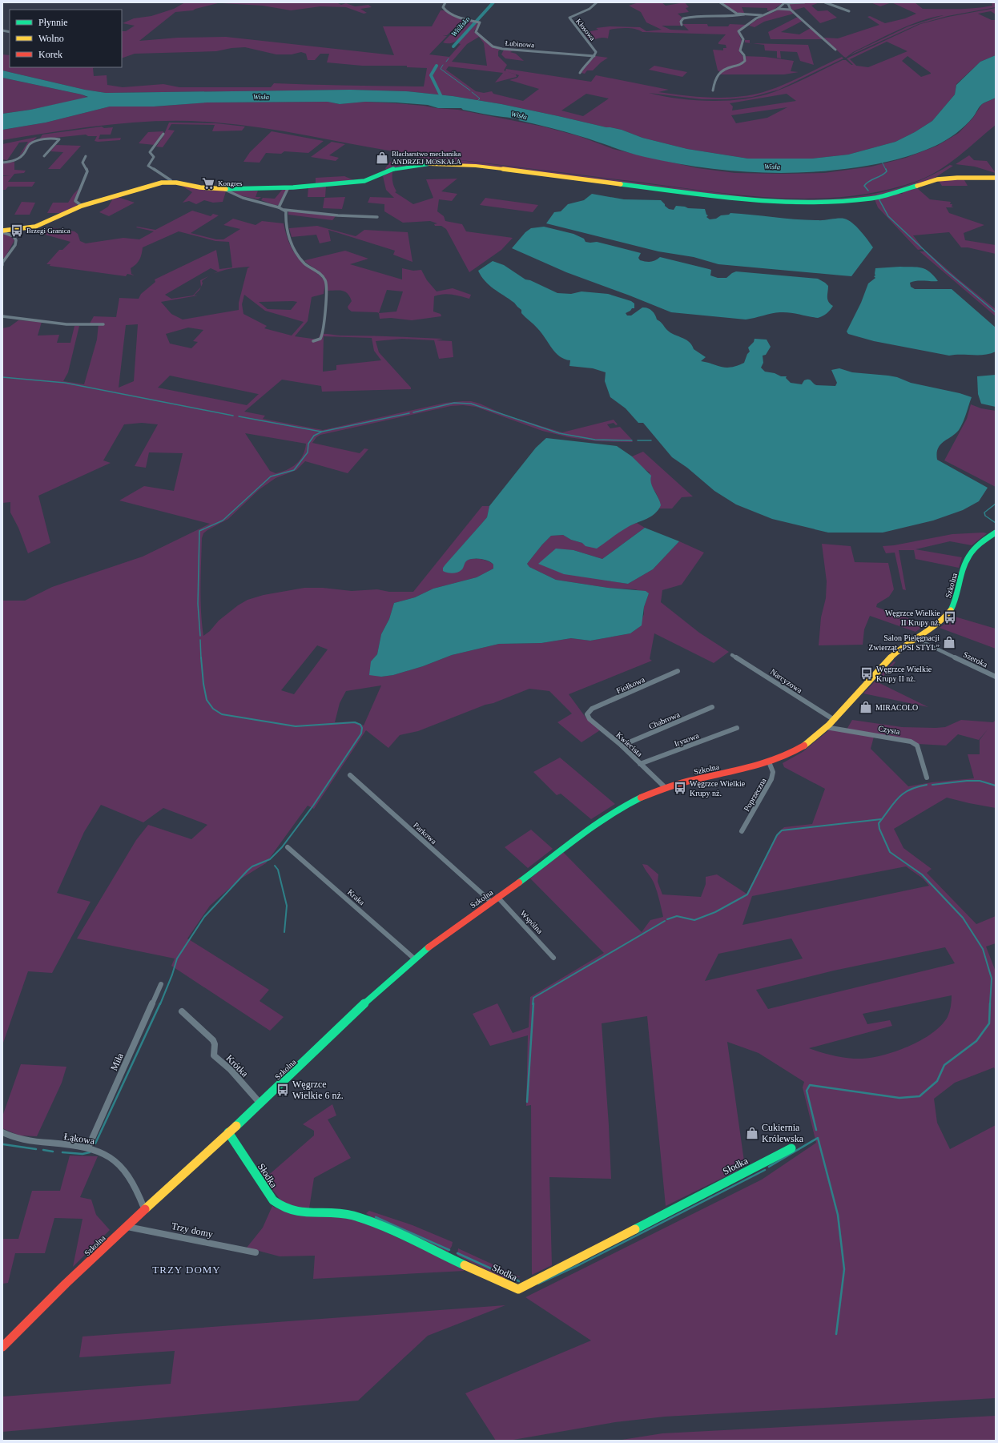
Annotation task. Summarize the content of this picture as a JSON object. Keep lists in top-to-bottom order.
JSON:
{
  "streets": {
    "street": [
      "Kłosowa",
      "Łubinowa",
      "Szkolna",
      "Szeroka",
      "Narcyzowa",
      "Fiołkowa",
      "Chabrowa",
      "Czysta",
      "Irysowa",
      "Kwiecista",
      "Poprzeczna",
      "Parkowa",
      "Kraka",
      "Wspólna",
      "Miła",
      "Krótka",
      "Łąkowa",
      "Słodka",
      "Trzy domy"
    ]
  },
  "crossings": [
    ["Kłosowa", "Łubinowa"],
    ["Szkolna", "Szeroka"],
    ["Szkolna", "Narcyzowa"],
    ["Szkolna", "Czysta"],
    ["Szkolna", "Kwiecista"],
    ["Szkolna", "Poprzeczna"],
    ["Szkolna", "Parkowa"],
    ["Szkolna", "Kraka"],
    ["Szkolna", "Wspólna"],
    ["Szkolna", "Krótka"],
    ["Szkolna", "Łąkowa"],
    ["Szkolna", "Słodka"],
    ["Szkolna", "Trzy domy"],
    ["Fiołkowa", "Kwiecista"],
    ["Chabrowa", "Kwiecista"],
    ["Irysowa", "Kwiecista"],
    ["Miła", "Łąkowa"]
  ],
  "districts": ["TRZY DOMY"],
  "water": ["Wiślisko", "Wisła"],
  "places": {
    "shop": [
      "Blacharstwo mechanika ANDRZEJ MOSKAŁA",
      "Salon Pielęgnacji Zwierząt „PSI STYL”",
      "MIRACOLO",
      "Cukiernia Królewska"
    ],
    "supermarket": ["Kongres"],
    "bus stop": [
      "Brzegi Granica",
      "Węgrzce Wielkie II Krupy nż.",
      "Węgrzce Wielkie Krupy II nż.",
      "Węgrzce Wielkie Krupy nż.",
      "Węgrzce Wielkie 6 nż."
    ]
  },
  "legend": ["Płynnie", "Wolno", "Korek"]
}
